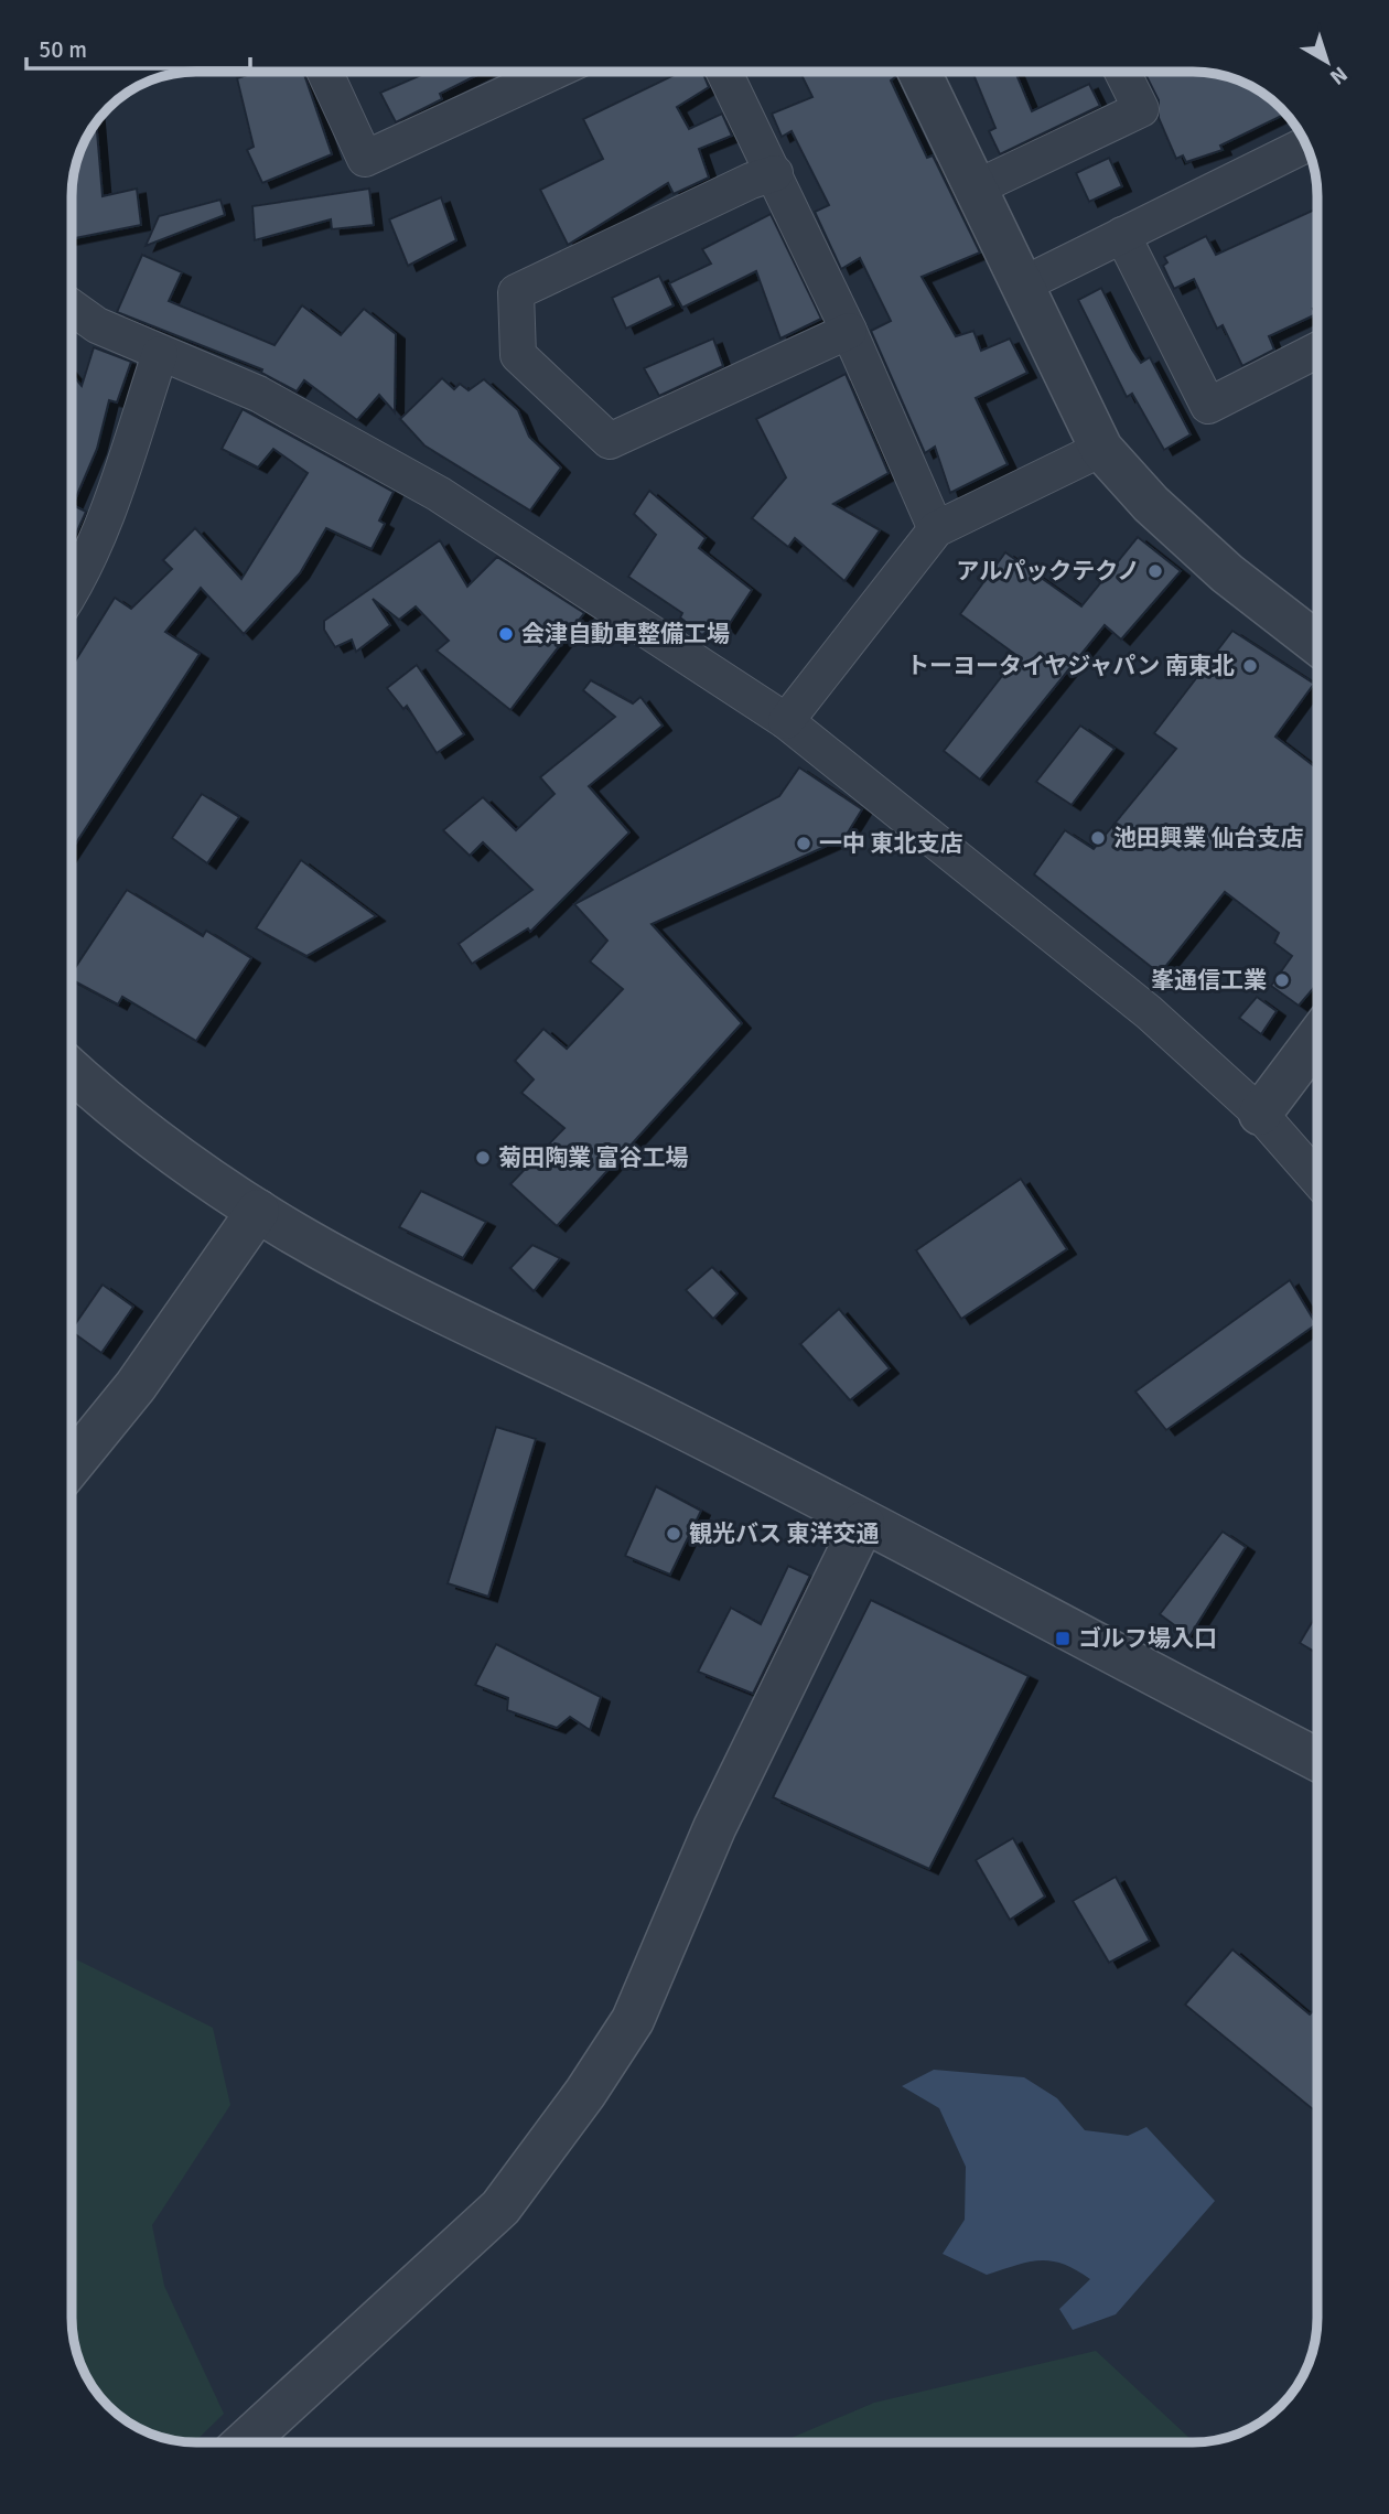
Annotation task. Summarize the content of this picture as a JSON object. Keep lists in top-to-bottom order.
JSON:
{
  "places": {
    "other": [
      "アルパックテクノ",
      "会津自動車整備工場",
      "トーヨータイヤジャパン 南東北",
      "池田興業 仙台支店",
      "一中 東北支店",
      "峯通信工業",
      "菊田陶業 富谷工場",
      "観光バス 東洋交通"
    ],
    "transit": ["ゴルフ場入口"]
  },
  "scale_bar": "50 m",
  "north": "bottom right"
}
